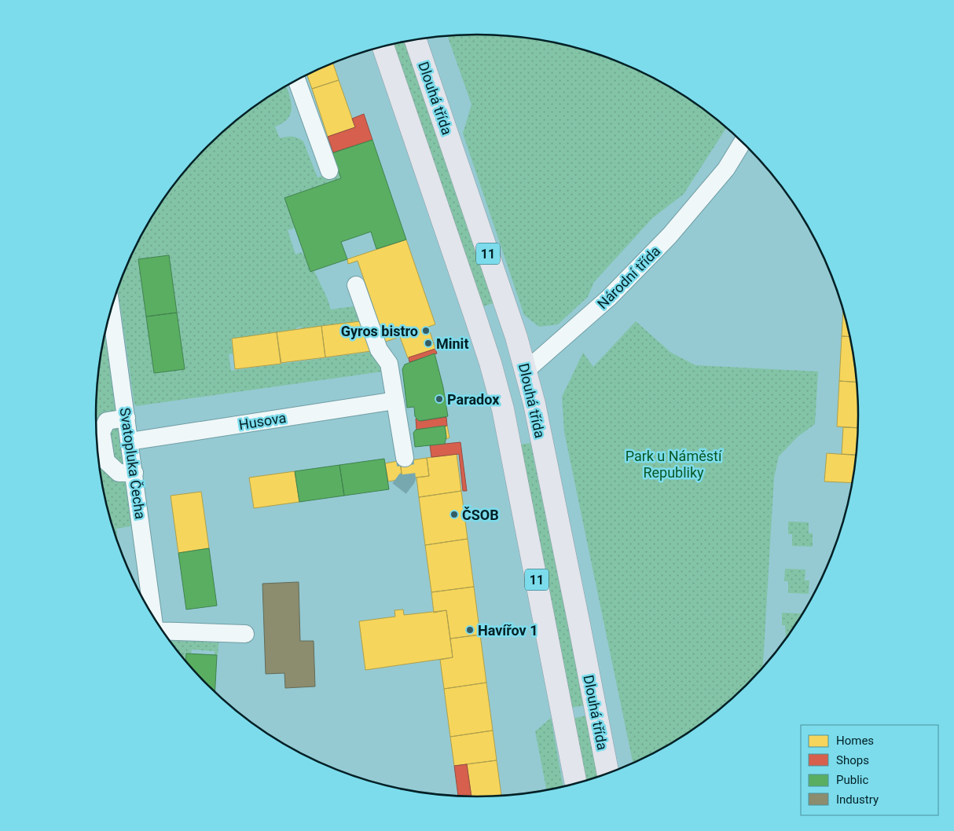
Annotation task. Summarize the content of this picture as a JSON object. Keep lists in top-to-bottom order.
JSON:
{
  "streets": {
    "main road": ["Dlouhá třída", "11", "Národní třída"],
    "street": ["Husova", "Svatopluka Čecha"]
  },
  "crossings": [
    ["Dlouhá třída", "Národní třída"],
    ["11", "Národní třída"],
    ["Husova", "Svatopluka Čecha"]
  ],
  "parks": ["Park u Náměstí Republiky"],
  "places": [
    "Gyros bistro",
    "Minit",
    "Paradox",
    "ČSOB",
    "Havířov 1"
  ],
  "legend": [
    "Homes",
    "Shops",
    "Public",
    "Industry"
  ]
}
